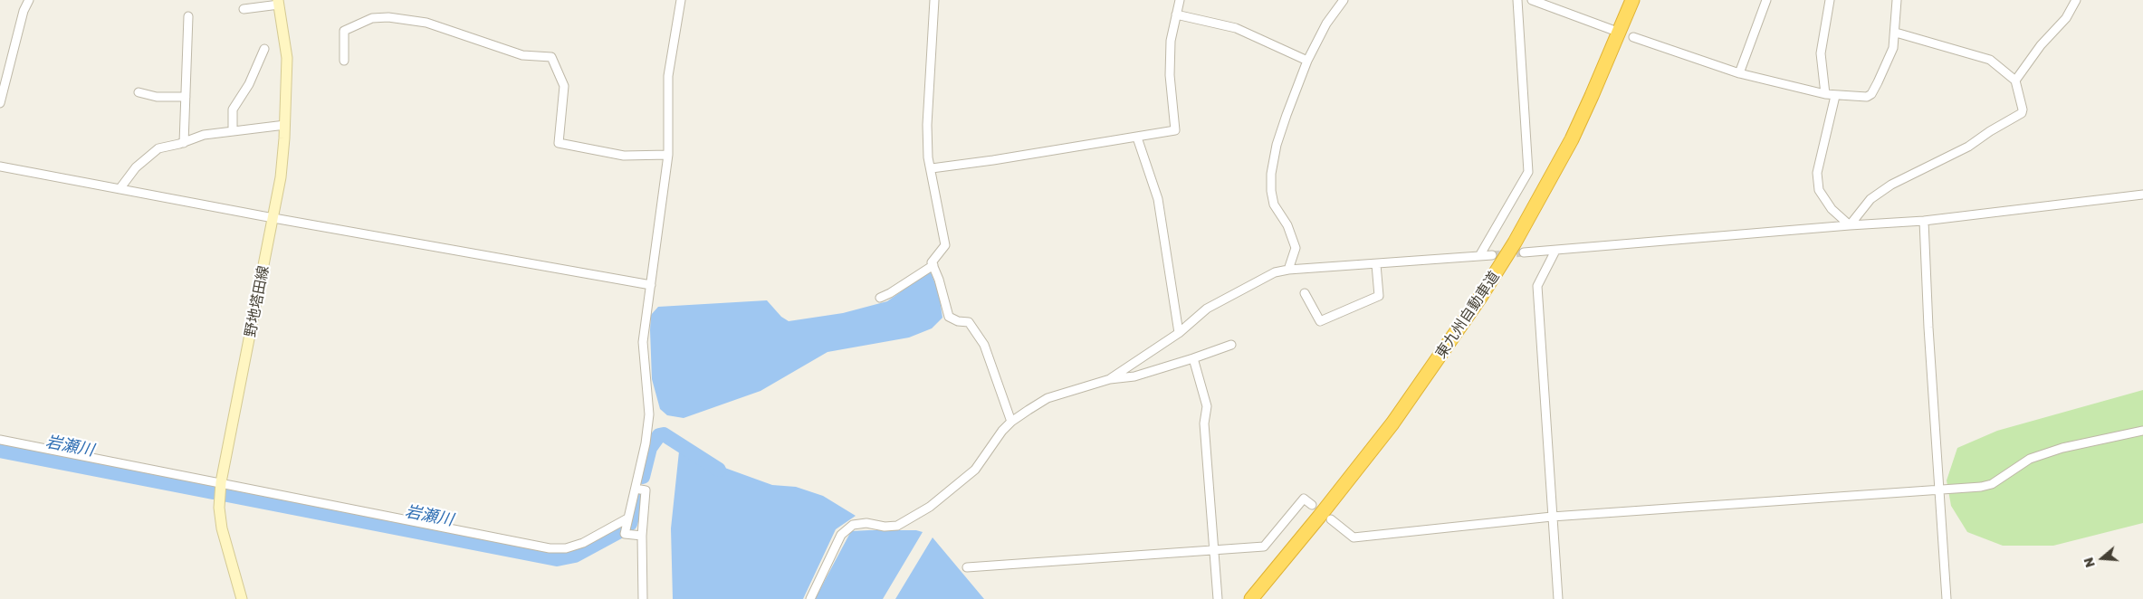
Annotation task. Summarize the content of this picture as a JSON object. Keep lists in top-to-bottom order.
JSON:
{
  "streets": {
    "highway": ["東九州自動車道"],
    "main road": ["野地塔田線"]
  },
  "water": ["岩瀬川"],
  "north": "left"
}
